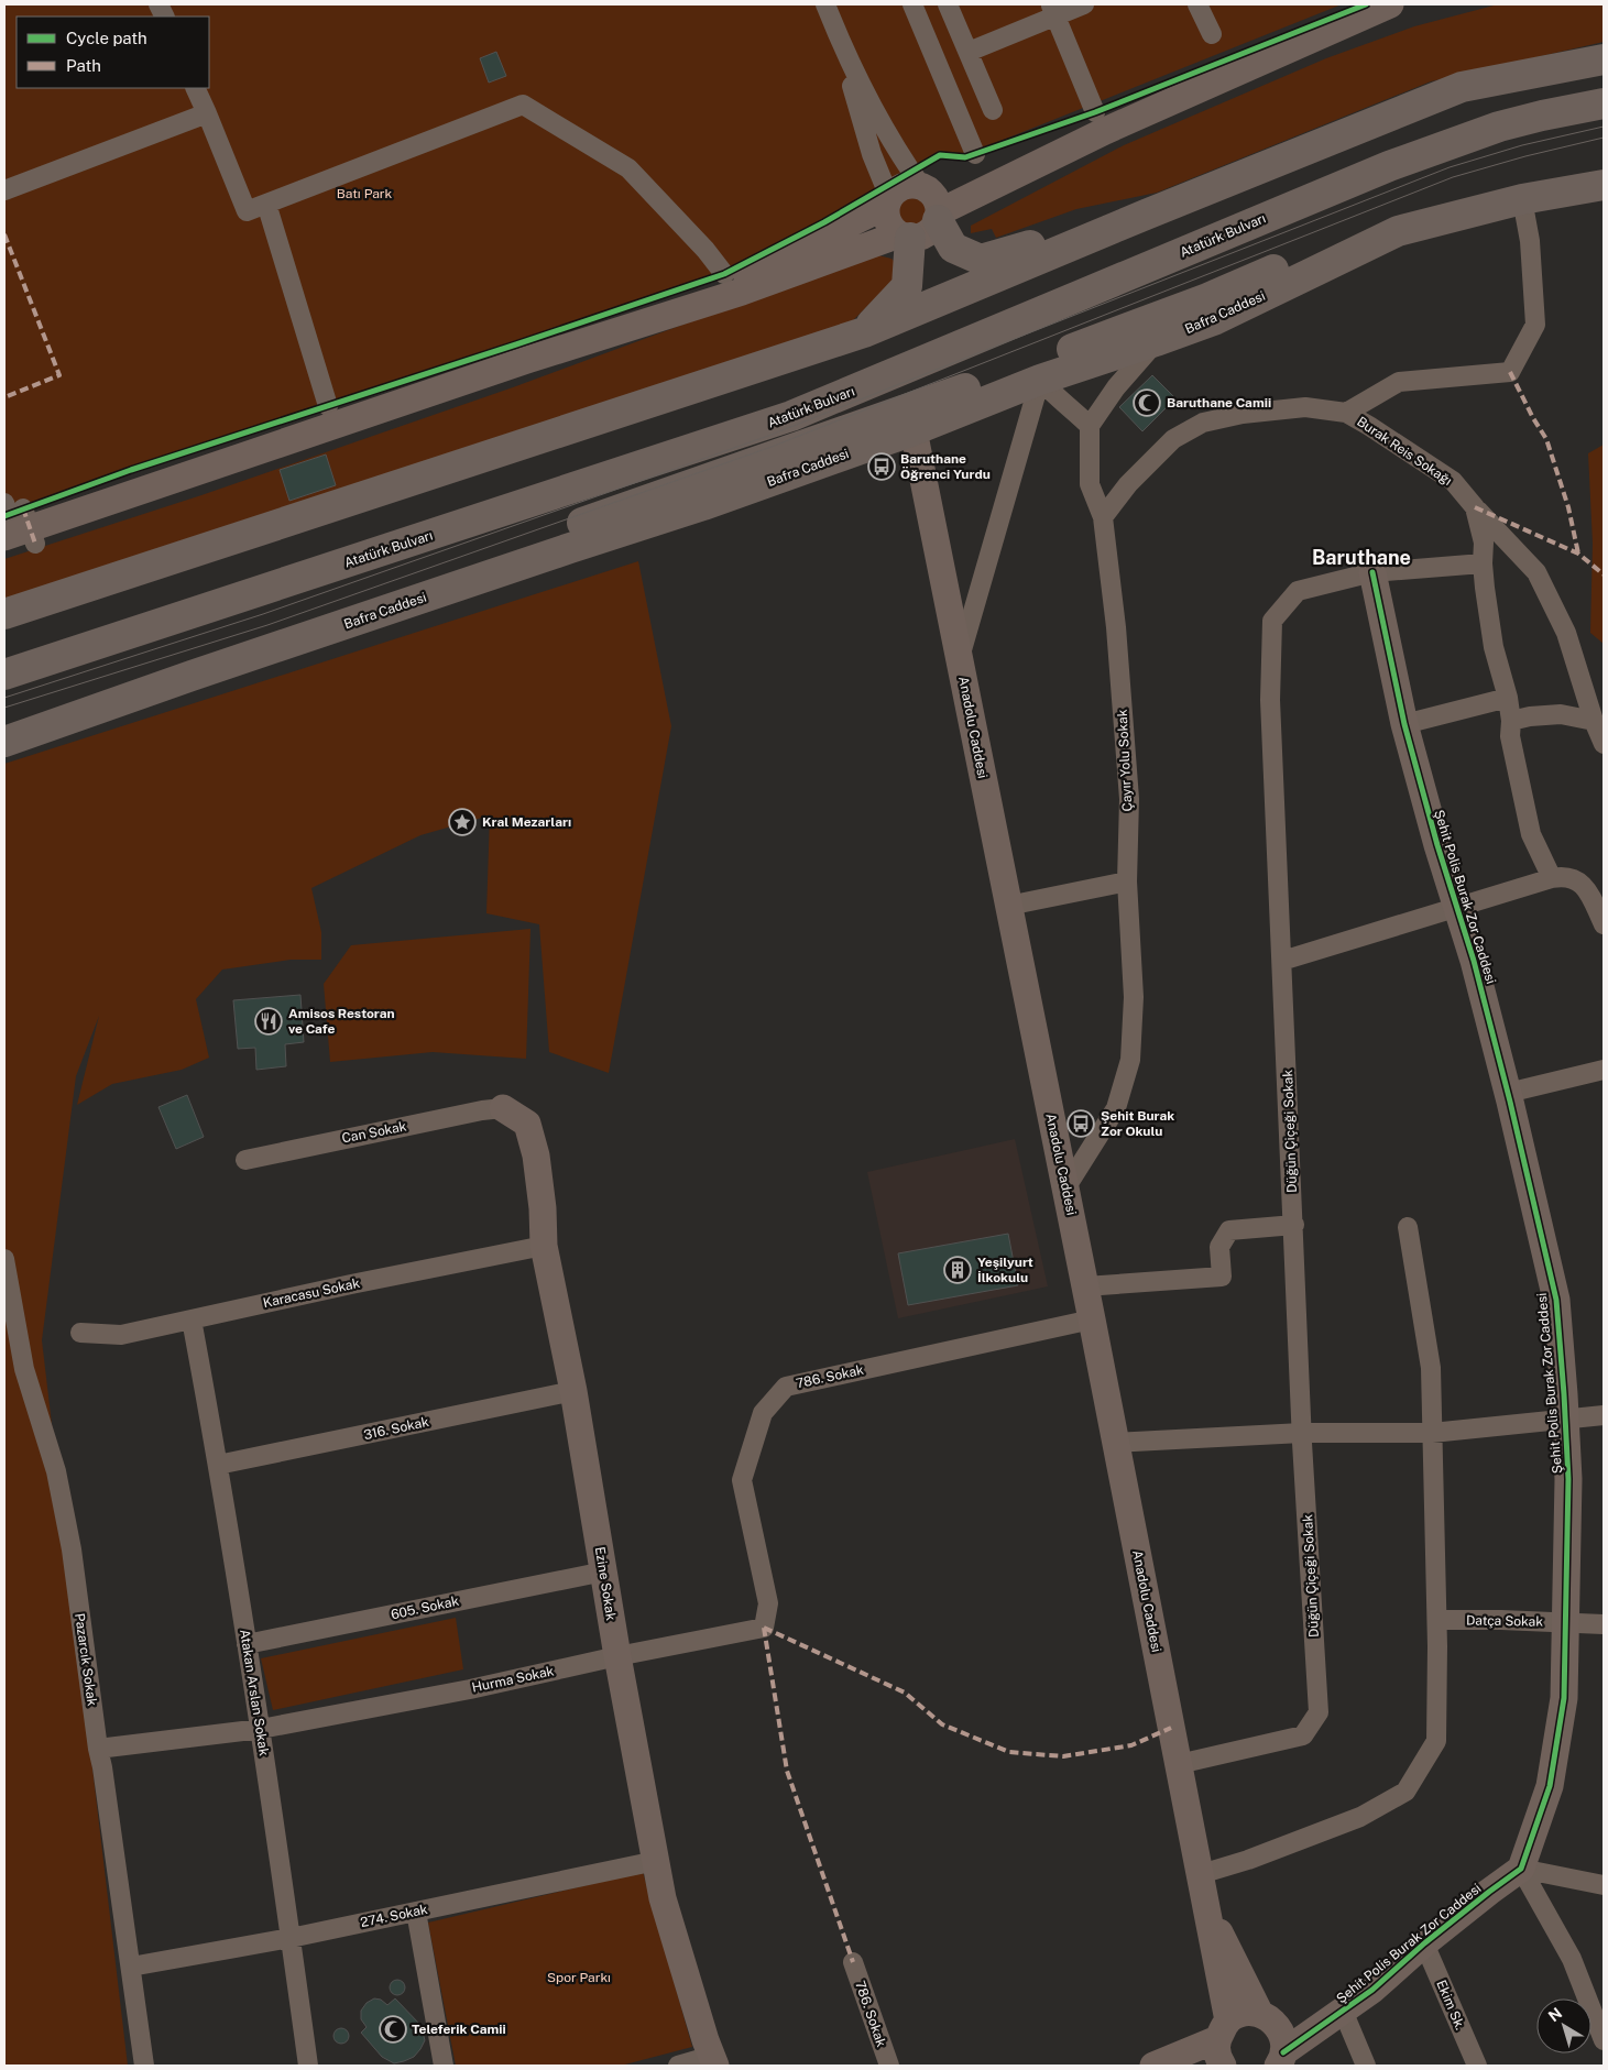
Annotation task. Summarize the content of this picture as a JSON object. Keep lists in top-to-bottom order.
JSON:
{
  "streets": {
    "main road": [
      "Atatürk Bulvarı",
      "Bafra Caddesi",
      "Anadolu Caddesi",
      "Şehit Polis Burak Zor Caddesi",
      "Ezine Sokak"
    ],
    "street": [
      "Burak Reis Sokağı",
      "Çayır Yolu Sokak",
      "Düğün Çiçeği Sokak",
      "Can Sokak",
      "Karacasu Sokak",
      "786. Sokak",
      "316. Sokak",
      "605. Sokak",
      "Datça Sokak",
      "Pazarcık Sokak",
      "Hurma Sokak",
      "Atakan Arslan Sokak",
      "274. Sokak",
      "Ekim Sk."
    ]
  },
  "crossings": [
    ["Bafra Caddesi", "Anadolu Caddesi"],
    ["Burak Reis Sokağı", "Çayır Yolu Sokak"],
    ["Burak Reis Sokağı", "Düğün Çiçeği Sokak"],
    ["Anadolu Caddesi", "Çayır Yolu Sokak"],
    ["Anadolu Caddesi", "Düğün Çiçeği Sokak"],
    ["Anadolu Caddesi", "786. Sokak"],
    ["Şehit Polis Burak Zor Caddesi", "Düğün Çiçeği Sokak"],
    ["Şehit Polis Burak Zor Caddesi", "Datça Sokak"],
    ["Şehit Polis Burak Zor Caddesi", "Ekim Sk."],
    ["Can Sokak", "Ezine Sokak"],
    ["Karacasu Sokak", "Ezine Sokak"],
    ["Karacasu Sokak", "Atakan Arslan Sokak"],
    ["786. Sokak", "Hurma Sokak"],
    ["316. Sokak", "Ezine Sokak"],
    ["316. Sokak", "Atakan Arslan Sokak"],
    ["Ezine Sokak", "605. Sokak"],
    ["Ezine Sokak", "Hurma Sokak"],
    ["Ezine Sokak", "274. Sokak"],
    ["605. Sokak", "Atakan Arslan Sokak"],
    ["Pazarcık Sokak", "Hurma Sokak"],
    ["Pazarcık Sokak", "274. Sokak"],
    ["Hurma Sokak", "Atakan Arslan Sokak"],
    ["Atakan Arslan Sokak", "274. Sokak"]
  ],
  "districts": ["Baruthane"],
  "parks": ["Batı Park", "Spor Parkı"],
  "places": {
    "mosque": ["Baruthane Camii", "Teleferik Camii"],
    "bus stop": ["Baruthane Öğrenci Yurdu", "Şehit Burak Zor Okulu"],
    "place": ["Kral Mezarları"],
    "restaurant": ["Amisos Restoran ve Cafe"],
    "building": ["Yeşilyurt İlkokulu"]
  },
  "legend": ["Cycle path", "Path"],
  "north": "top left"
}
